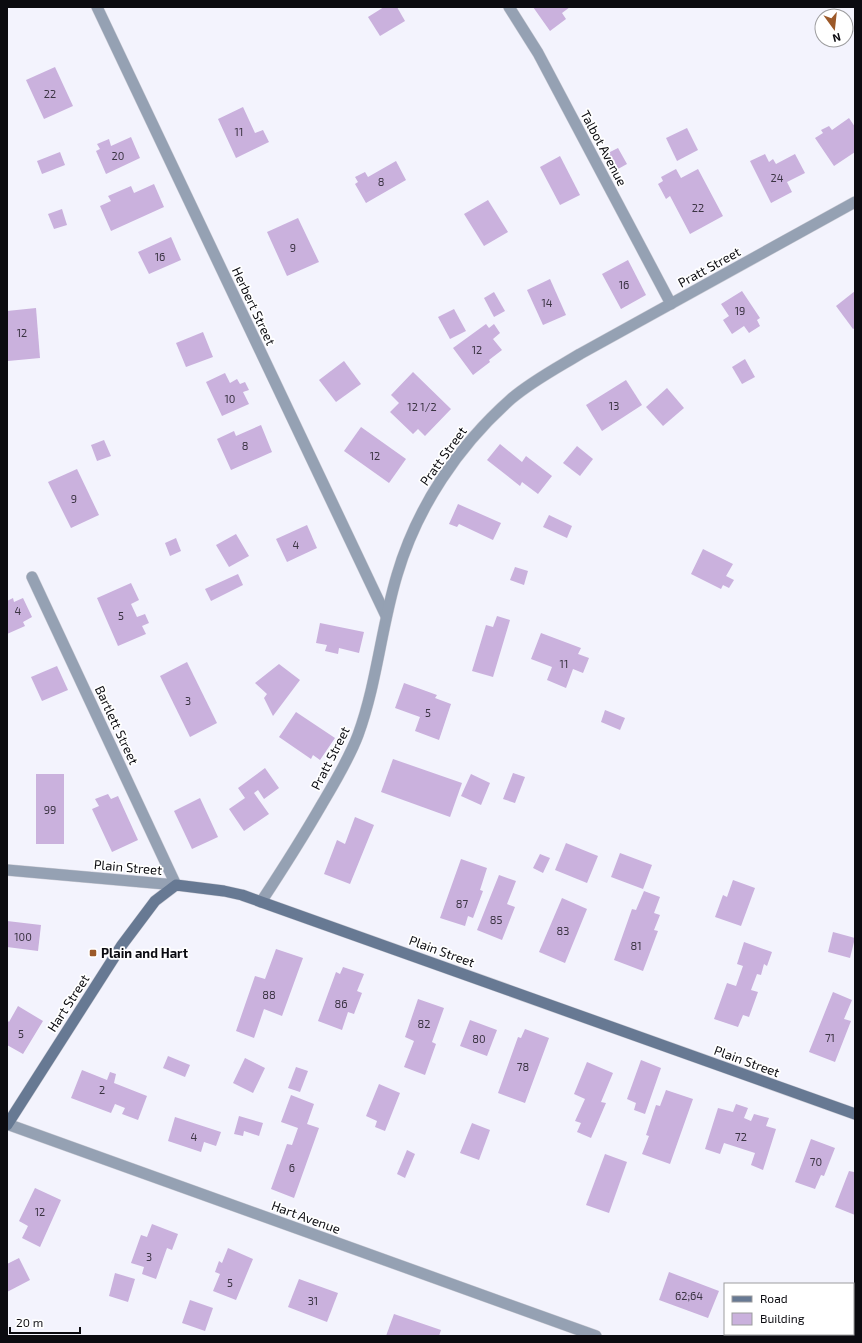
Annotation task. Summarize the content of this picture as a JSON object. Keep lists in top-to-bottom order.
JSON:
{
  "streets": {
    "main road": ["Plain Street", "Hart Street"],
    "street": [
      "Talbot Avenue",
      "Pratt Street",
      "Herbert Street",
      "Bartlett Street",
      "Hart Avenue"
    ]
  },
  "crossings": [
    ["Talbot Avenue", "Pratt Street"],
    ["Pratt Street", "Herbert Street"],
    ["Pratt Street", "Plain Street"],
    ["Bartlett Street", "Plain Street"],
    ["Bartlett Street", "Hart Street"],
    ["Plain Street", "Hart Street"],
    ["Hart Street", "Hart Avenue"]
  ],
  "places": {
    "transit": ["Plain and Hart"]
  },
  "house_numbers": [
    "22",
    "11",
    "20",
    "24",
    "8",
    "22",
    "9",
    "16",
    "16",
    "14",
    "19",
    "12",
    "12",
    "10",
    "13",
    "12 1/2",
    "8",
    "12",
    "9",
    "4",
    "4",
    "5",
    "11",
    "3",
    "5",
    "99",
    "87",
    "85",
    "83",
    "100",
    "81",
    "88",
    "86",
    "82",
    "5",
    "71",
    "80",
    "78",
    "2",
    "4",
    "72",
    "70",
    "6",
    "12",
    "3",
    "5",
    "62;64",
    "31"
  ],
  "legend": ["Road", "Building"],
  "scale_bar": "20 m",
  "north": "bottom"
}
